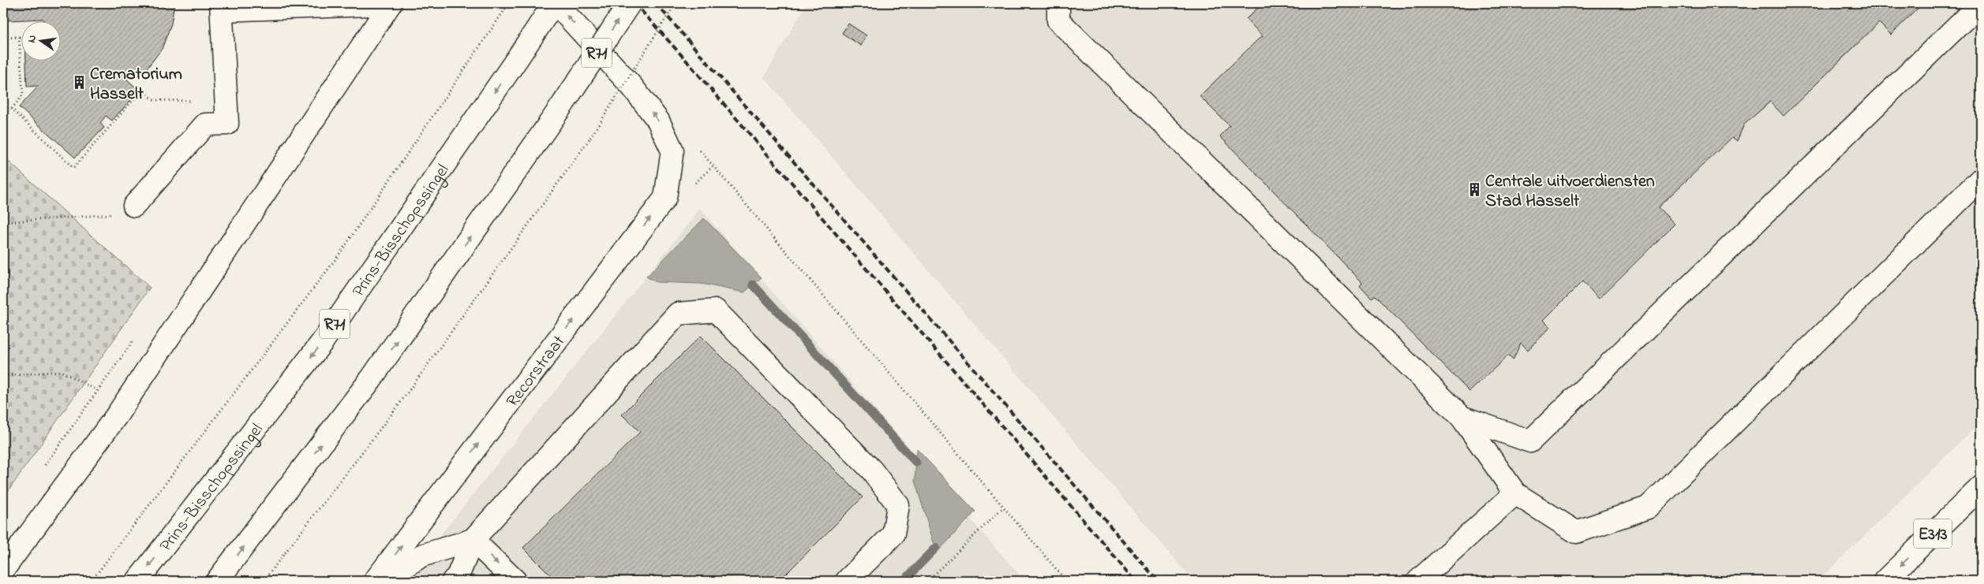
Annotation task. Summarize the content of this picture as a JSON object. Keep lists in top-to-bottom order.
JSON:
{
  "streets": {
    "main road": [
      "R71",
      "Prins-Bisschopssingel",
      "Recorstraat",
      "E313"
    ]
  },
  "crossings": [
    ["Prins-Bisschopssingel", "Recorstraat"]
  ],
  "places": {
    "building": ["Crematorium Hasselt", "Centrale uitvoerdiensten Stad Hasselt"]
  },
  "north": "left"
}
